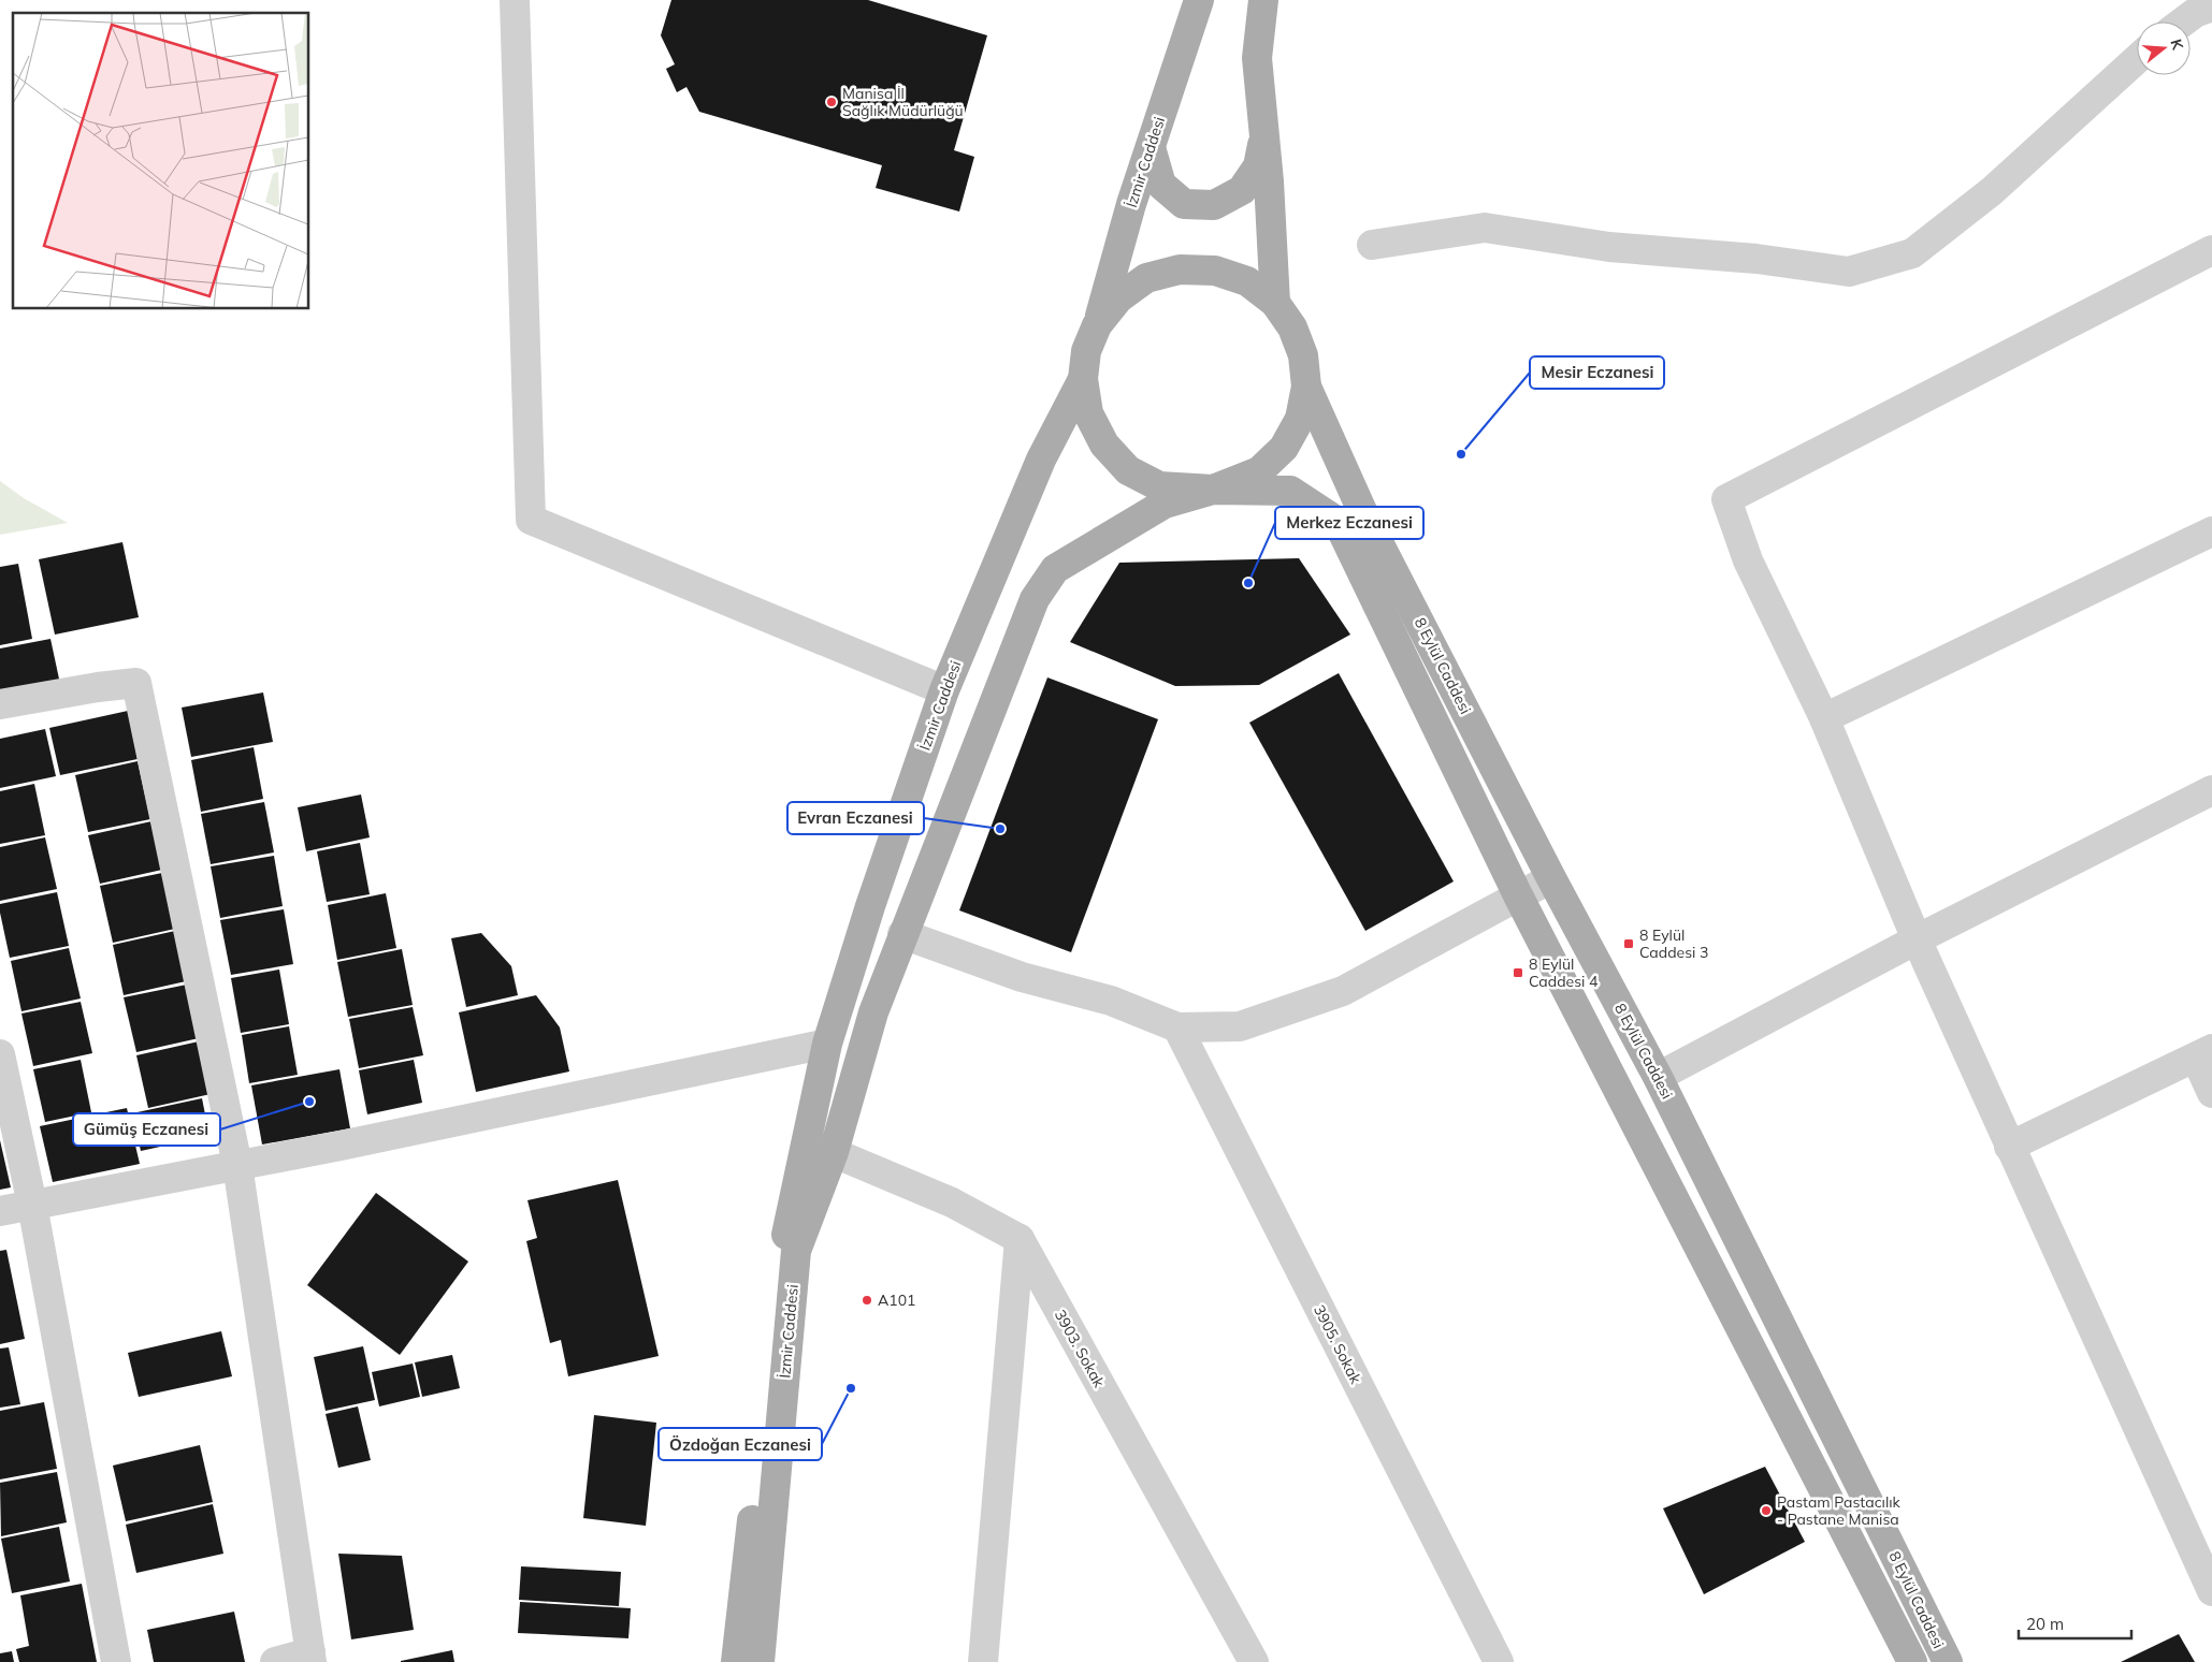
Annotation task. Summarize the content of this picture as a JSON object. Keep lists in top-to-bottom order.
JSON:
{
  "streets": {
    "main road": ["İzmir Caddesi", "8 Eylül Caddesi"],
    "street": ["3905. Sokak", "3903. Sokak"]
  },
  "places": {
    "other": [
      "Manisa İl Sağlık Müdürlüğü",
      "Mesir Eczanesi",
      "Merkez Eczanesi",
      "Evran Eczanesi",
      "Gümüş Eczanesi",
      "A101",
      "Özdoğan Eczanesi",
      "Pastam Pastacılık - Pastane Manisa"
    ],
    "transit": ["8 Eylül Caddesi 3", "8 Eylül Caddesi 4"]
  },
  "scale_bar": "20 m",
  "north": "right"
}
